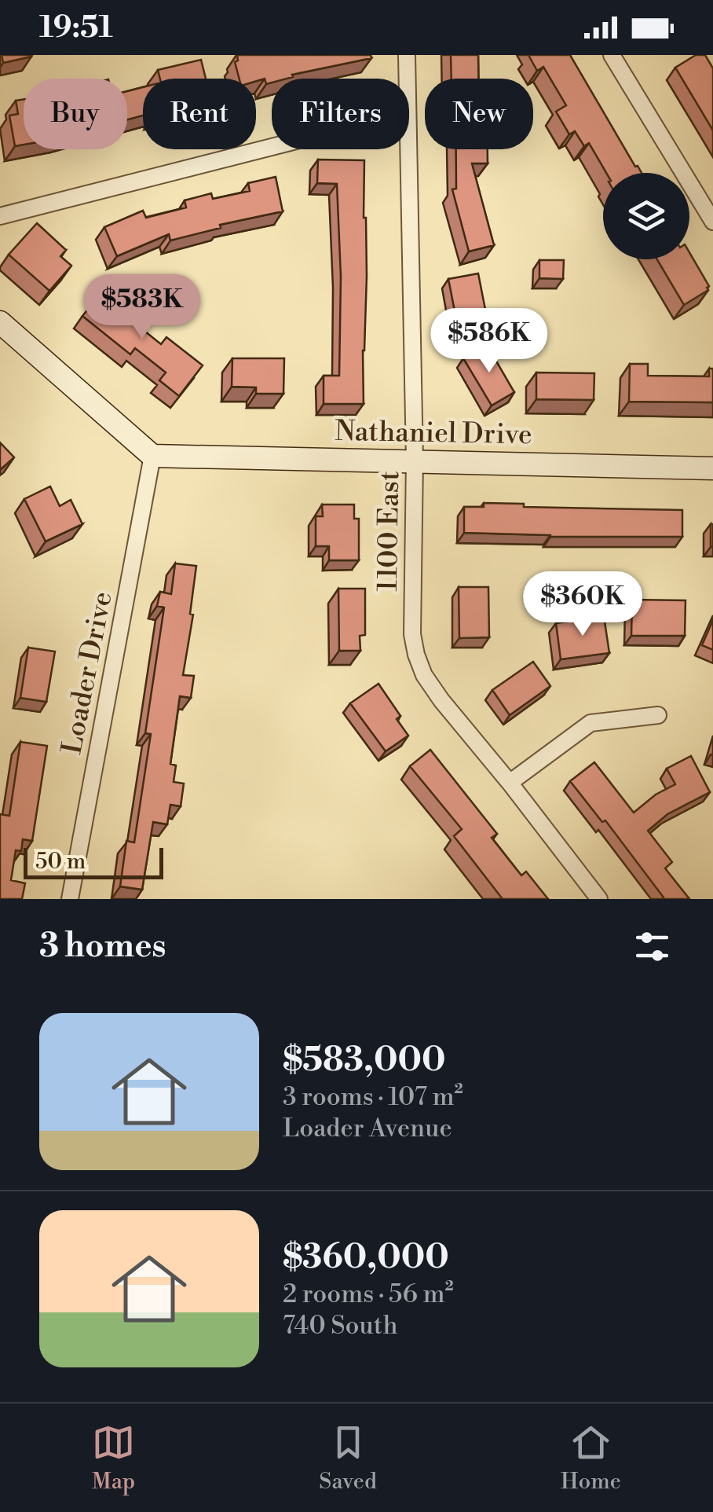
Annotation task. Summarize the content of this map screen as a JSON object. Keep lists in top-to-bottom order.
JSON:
{
  "streets": {
    "street": ["Nathaniel Drive", "1100 East", "Loader Drive"]
  },
  "crossings": [
    ["Nathaniel Drive", "1100 East"],
    ["Nathaniel Drive", "Loader Drive"]
  ],
  "scale_bar": "50 m",
  "page": {
    "status": "19:51",
    "chip": [
      "Buy",
      "Rent",
      "Filters",
      "New"
    ],
    "price": ["$583K", "$586K", "$360K"],
    "scale": "50 m",
    "heading": "3 homes",
    "list": [
      {
        "name": "$583,000",
        "note": "3 rooms · 107 m² · Loader Avenue"
      },
      {
        "name": "$360,000",
        "note": "2 rooms · 56 m² · 740 South"
      }
    ],
    "tabs": ["Map", "Saved", "Home"]
  }
}
